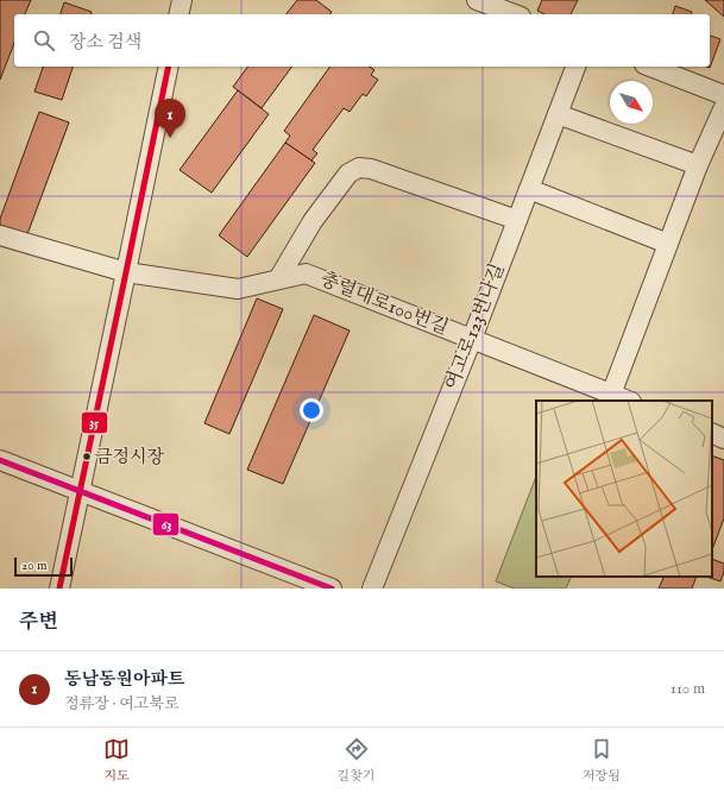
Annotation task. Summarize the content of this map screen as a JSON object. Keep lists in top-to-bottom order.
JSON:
{
  "streets": {
    "street": ["충렬대로100번길", "여고로123번나길"]
  },
  "crossings": [
    ["충렬대로100번길", "여고로123번나길"]
  ],
  "places": ["금정시장"],
  "lines": ["transit line 35", "transit line 63"],
  "scale_bar": "20 m",
  "north": "bottom right",
  "page": {
    "search": "장소 검색",
    "pins": "1",
    "scale": "20 m",
    "heading": "주변",
    "list": [
      {
        "mark": "1",
        "name": "동남동원아파트",
        "note": "정류장 · 여고북로",
        "value": "110 m"
      }
    ],
    "nav": ["지도", "길찾기", "저장됨"]
  }
}
